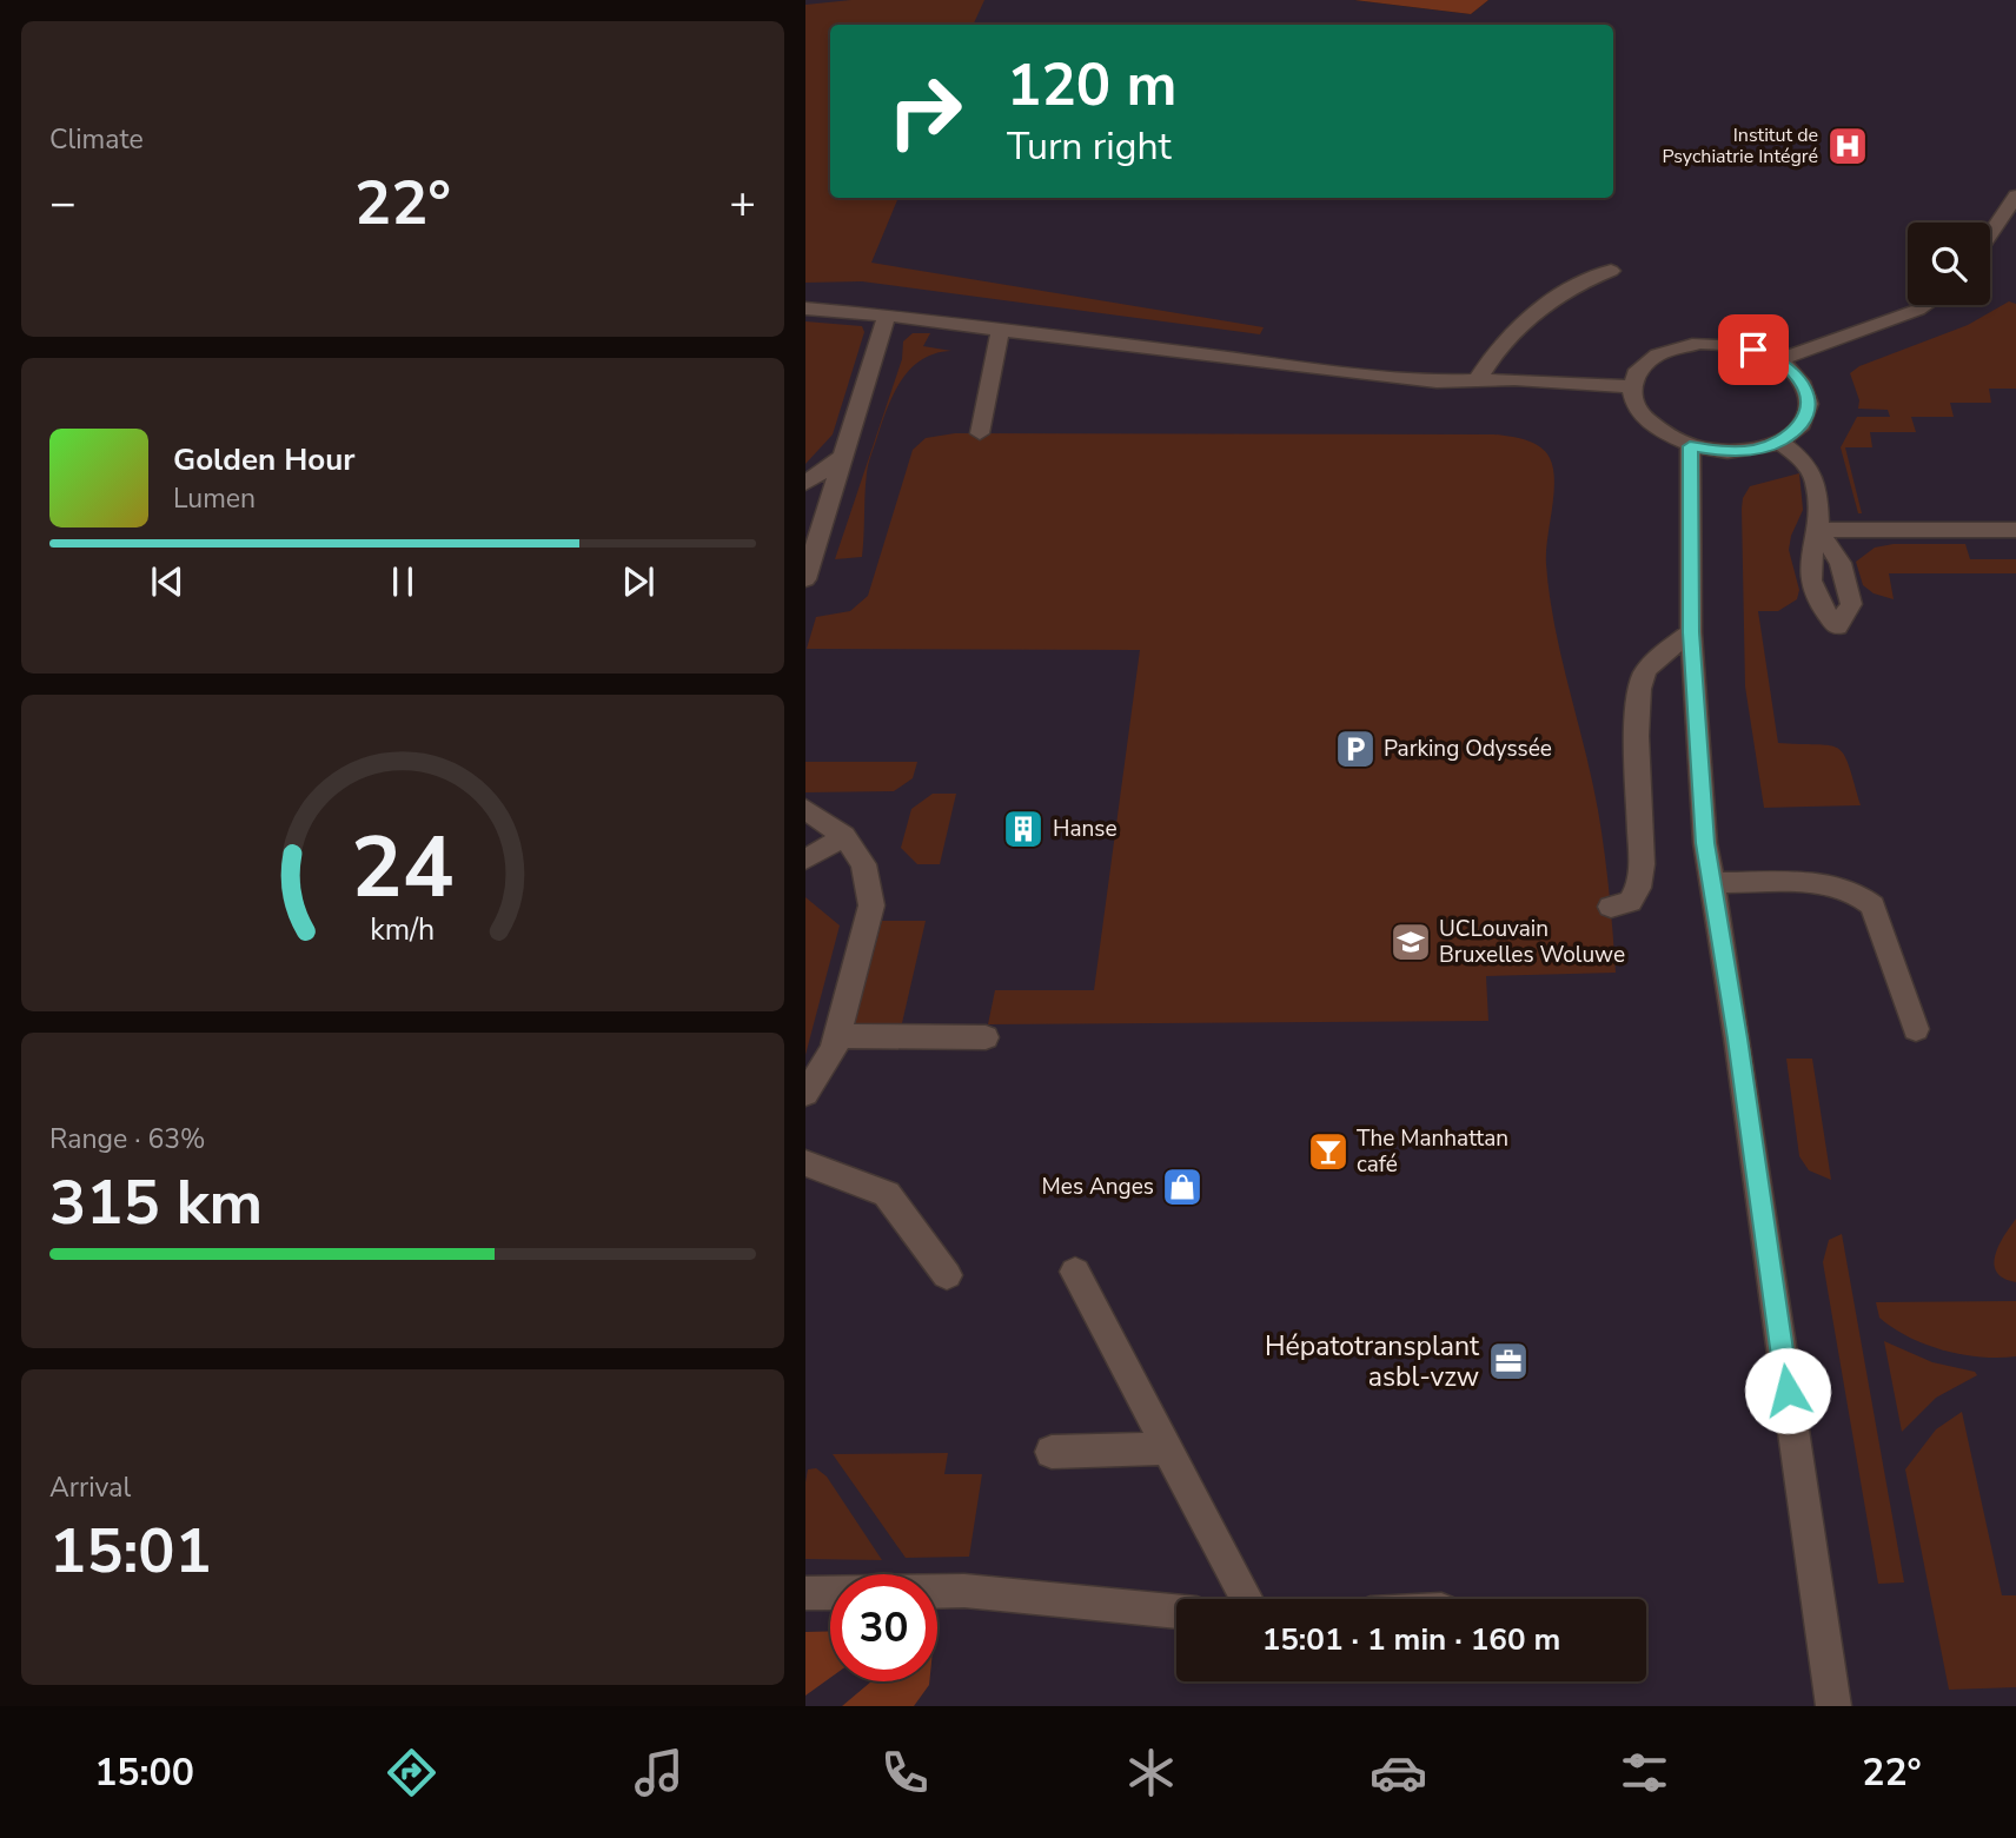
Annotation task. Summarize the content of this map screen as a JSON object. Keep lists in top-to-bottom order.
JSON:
{
  "places": {
    "hospital": ["Institut de Psychiatrie Intégré"],
    "parking": ["Parking Odyssée"],
    "building": ["Hanse"],
    "school or university": ["UCLouvain Bruxelles Woluwe"],
    "bar": ["The Manhattan café"],
    "shop": ["Mes Anges"],
    "office": ["Hépatotransplant asbl-vzw"]
  },
  "page": {
    "tile": [
      "Climate",
      ["Range · 63%", "315 km"],
      ["Arrival", "15:01"]
    ],
    "turn": ["120 m", "Turn right"],
    "heat": ["−", "22°", "+"],
    "song": ["Golden Hour", "Lumen"],
    "limit": "30",
    "trip": "15:01 · 1 min · 160 m",
    "tabs": ["15:00", "22°"],
    "gauge": ["24", "km/h"]
  }
}
